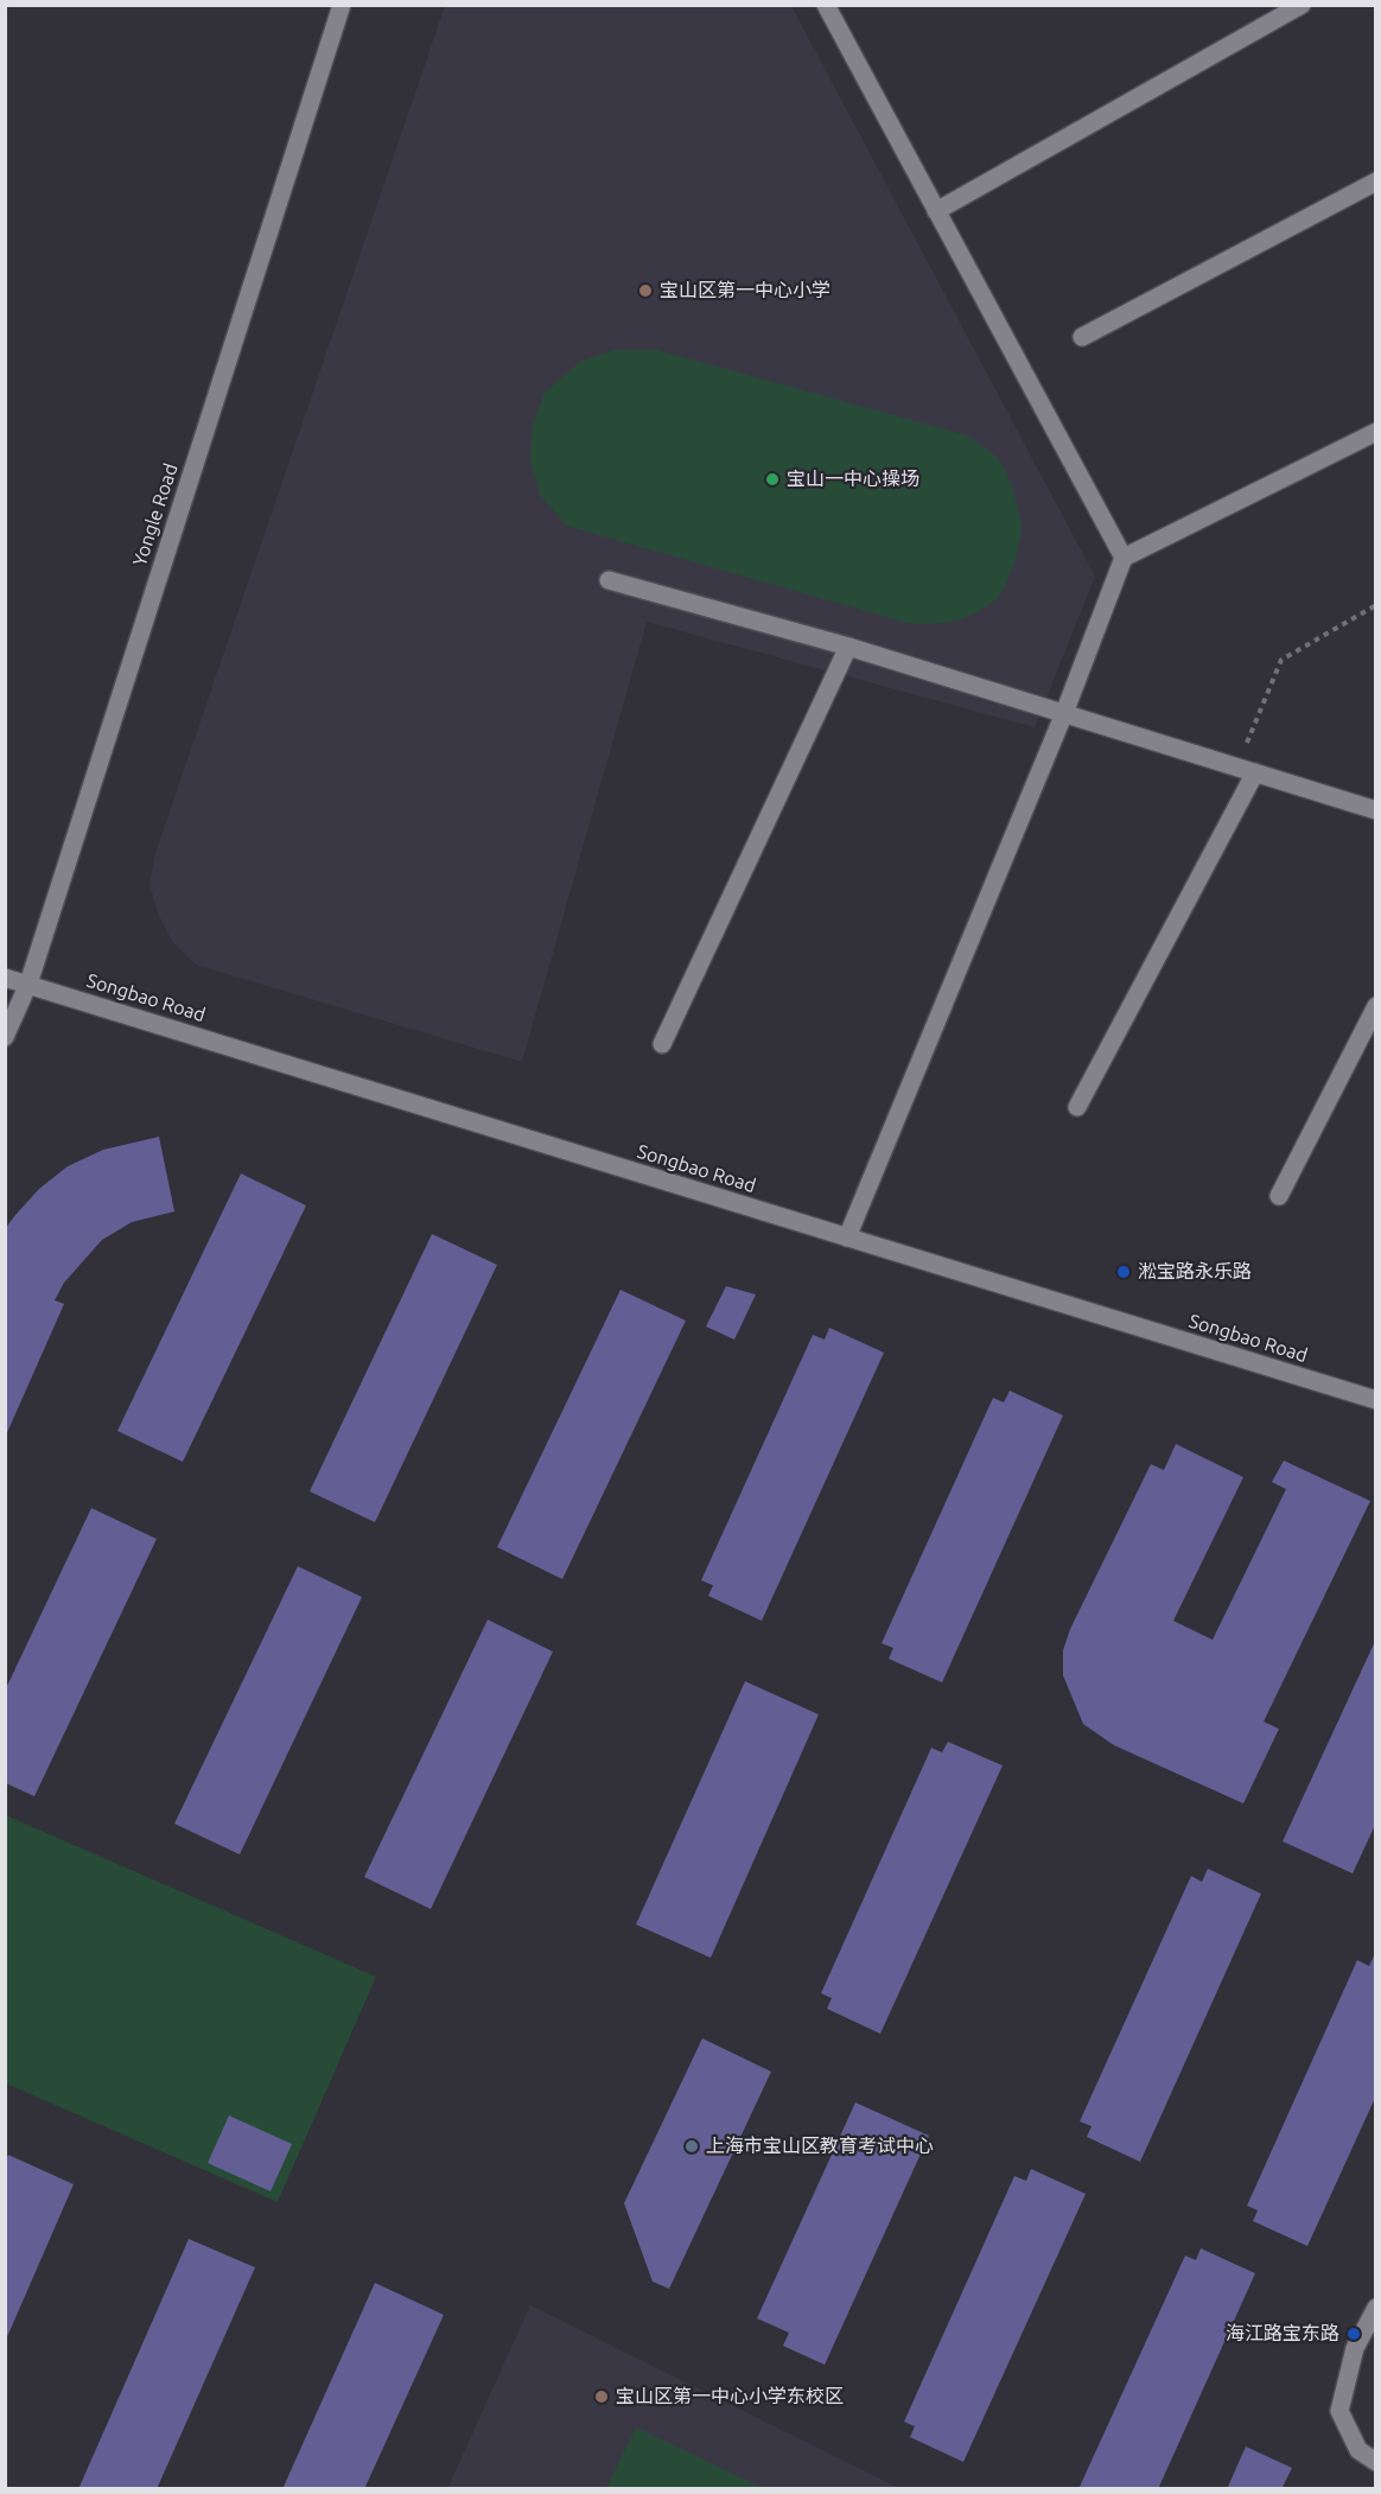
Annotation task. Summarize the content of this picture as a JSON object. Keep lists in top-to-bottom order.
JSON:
{
  "streets": {
    "main road": ["Yongle Road", "Songbao Road"]
  },
  "crossings": [
    ["Yongle Road", "Songbao Road"]
  ],
  "places": [
    "宝山区第一中心小学",
    "宝山一中心操场",
    "淞宝路永乐路",
    "上海市宝山区教育考试中心",
    "海江路宝东路",
    "宝山区第一中心小学东校区"
  ]
}
